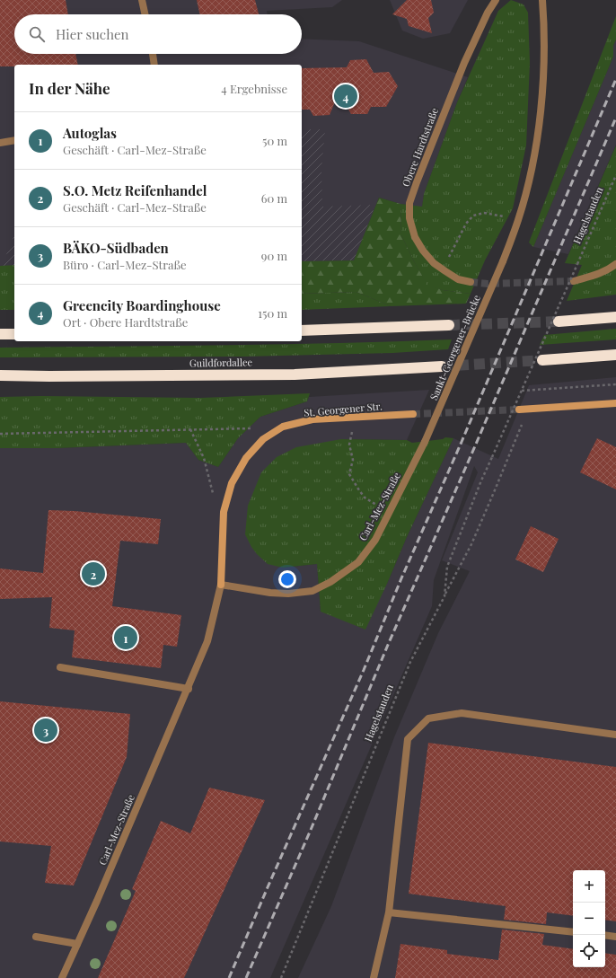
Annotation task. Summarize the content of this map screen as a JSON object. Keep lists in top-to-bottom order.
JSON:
{
  "streets": {
    "highway": ["Guildfordallee"],
    "street": [
      "Obere Hardtstraße",
      "Sankt-Georgener-Brücke",
      "St. Georgener Str.",
      "Carl-Mez-Straße"
    ],
    "path": ["Hagelstauden"]
  },
  "crossings": [
    ["Sankt-Georgener-Brücke", "Carl-Mez-Straße"],
    ["St. Georgener Str.", "Carl-Mez-Straße"]
  ],
  "page": {
    "search": "Hier suchen",
    "heading": ["In der Nähe", "4 Ergebnisse"],
    "pins": [
      "4",
      "2",
      "1",
      "3"
    ],
    "list": [
      {
        "mark": "1",
        "name": "Autoglas",
        "note": "Geschäft · Carl-Mez-Straße",
        "value": "50 m"
      },
      {
        "mark": "2",
        "name": "S.O. Metz Reifenhandel",
        "note": "Geschäft · Carl-Mez-Straße",
        "value": "60 m"
      },
      {
        "mark": "3",
        "name": "BÄKO-Südbaden",
        "note": "Büro · Carl-Mez-Straße",
        "value": "90 m"
      },
      {
        "mark": "4",
        "name": "Greencity Boardinghouse",
        "note": "Ort · Obere Hardtstraße",
        "value": "150 m"
      }
    ],
    "map_buttons": ["+", "−"]
  }
}
